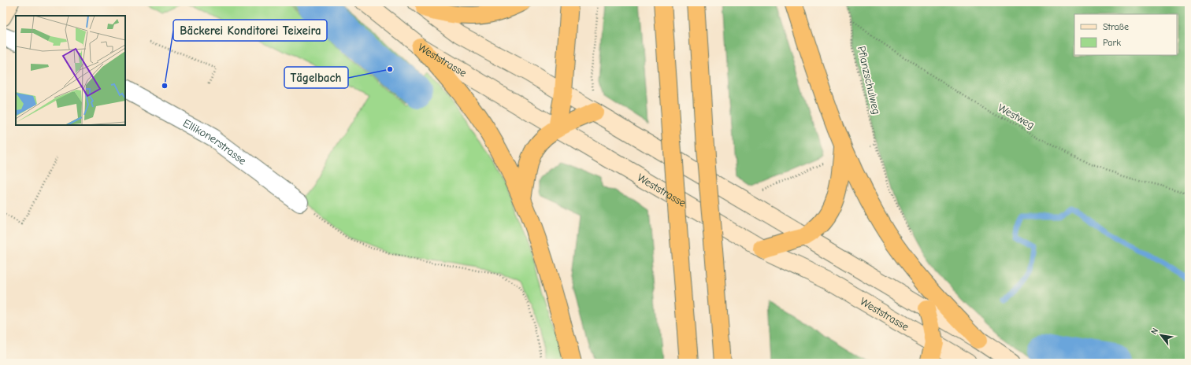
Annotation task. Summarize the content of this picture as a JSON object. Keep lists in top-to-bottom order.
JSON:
{
  "streets": {
    "main road": ["Weststrasse"],
    "street": ["Ellikonerstrasse"],
    "path": ["Pflanzschulweg", "Westweg"]
  },
  "crossings": [
    ["Pflanzschulweg", "Westweg"]
  ],
  "places": ["Tägelbach", "Bäckerei Konditorei Teixeira"],
  "legend": ["Straße", "Park"],
  "north": "top left"
}
